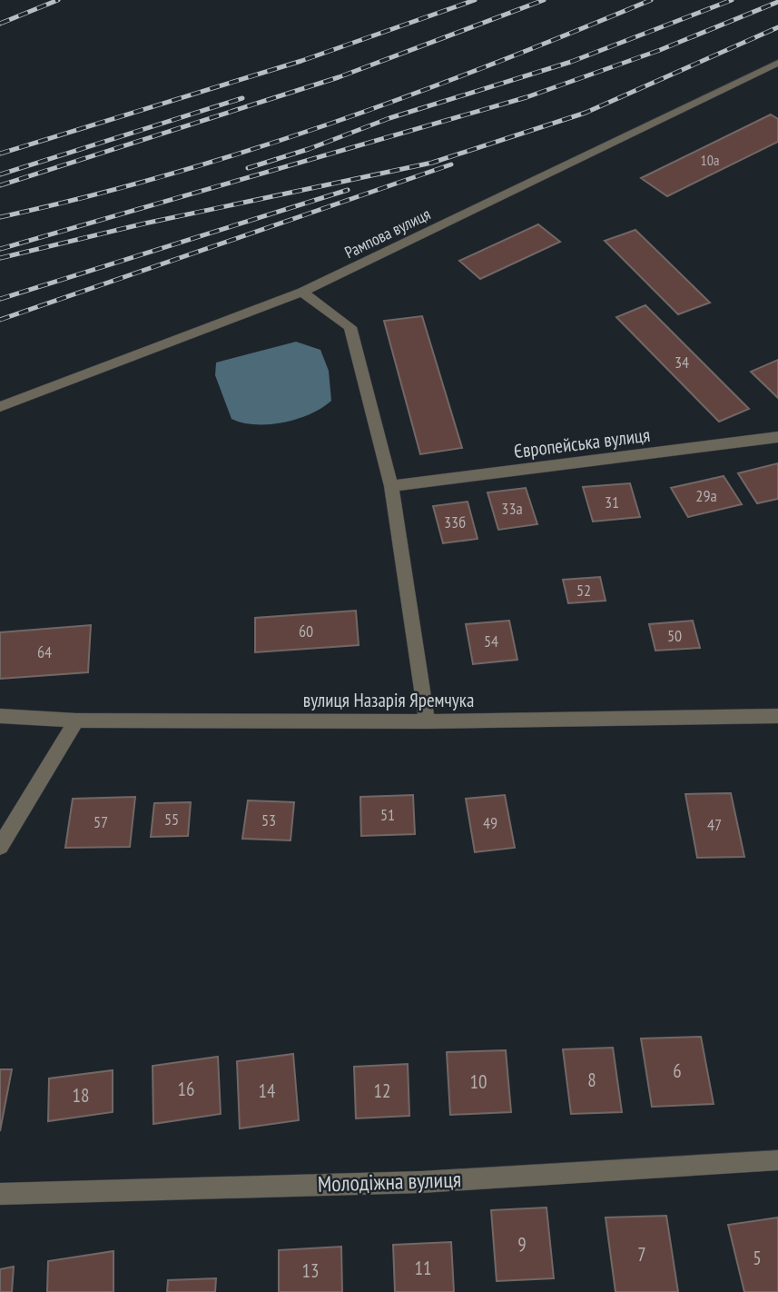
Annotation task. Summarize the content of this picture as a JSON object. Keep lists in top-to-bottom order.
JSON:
{
  "streets": {
    "street": [
      "Рампова вулиця",
      "Європейська вулиця",
      "вулиця Назарія Яремчука",
      "Молодіжна вулиця"
    ]
  },
  "house_numbers": [
    "10а",
    "34",
    "29а",
    "31",
    "33а",
    "33б",
    "52",
    "60",
    "50",
    "54",
    "64",
    "51",
    "55",
    "53",
    "57",
    "49",
    "47",
    "6",
    "8",
    "10",
    "16",
    "14",
    "12",
    "18",
    "9",
    "7",
    "5",
    "11",
    "13"
  ]
}
